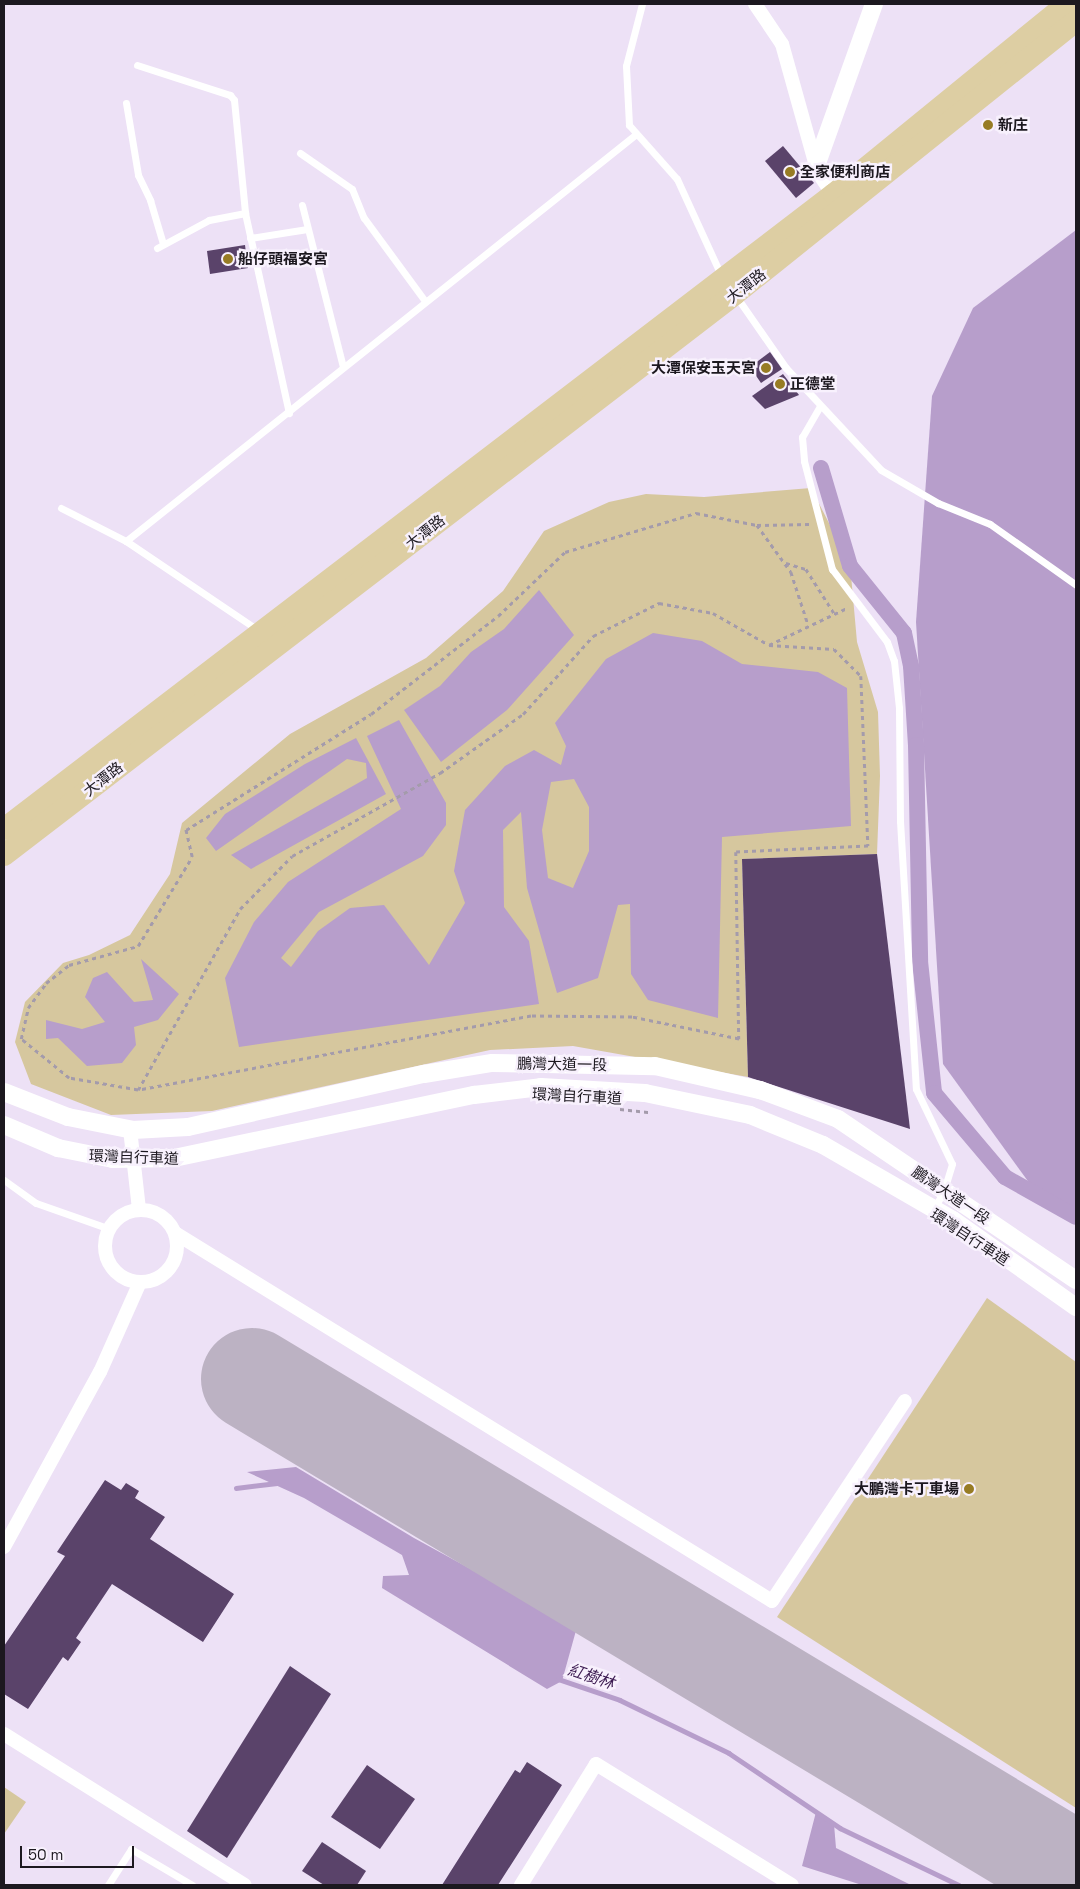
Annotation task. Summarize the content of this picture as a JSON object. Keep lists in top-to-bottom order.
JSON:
{
  "streets": {
    "main road": ["大潭路"],
    "street": ["鵬灣大道一段"],
    "path": ["環灣自行車道"]
  },
  "water": ["紅樹林"],
  "places": [
    "新庄",
    "全家便利商店",
    "船仔頭福安宮",
    "大潭保安玉天宮",
    "正德堂",
    "大鵬灣卡丁車場"
  ],
  "scale_bar": "50 m"
}
